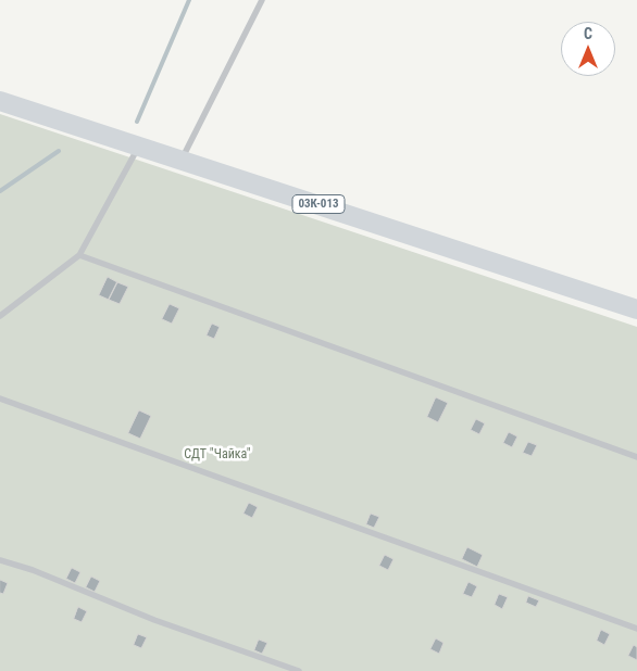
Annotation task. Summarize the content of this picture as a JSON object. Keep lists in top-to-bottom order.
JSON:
{
  "streets": {
    "main road": ["03К-013"]
  },
  "parks": ["СДТ \"Чайка\""],
  "north": "top"
}
